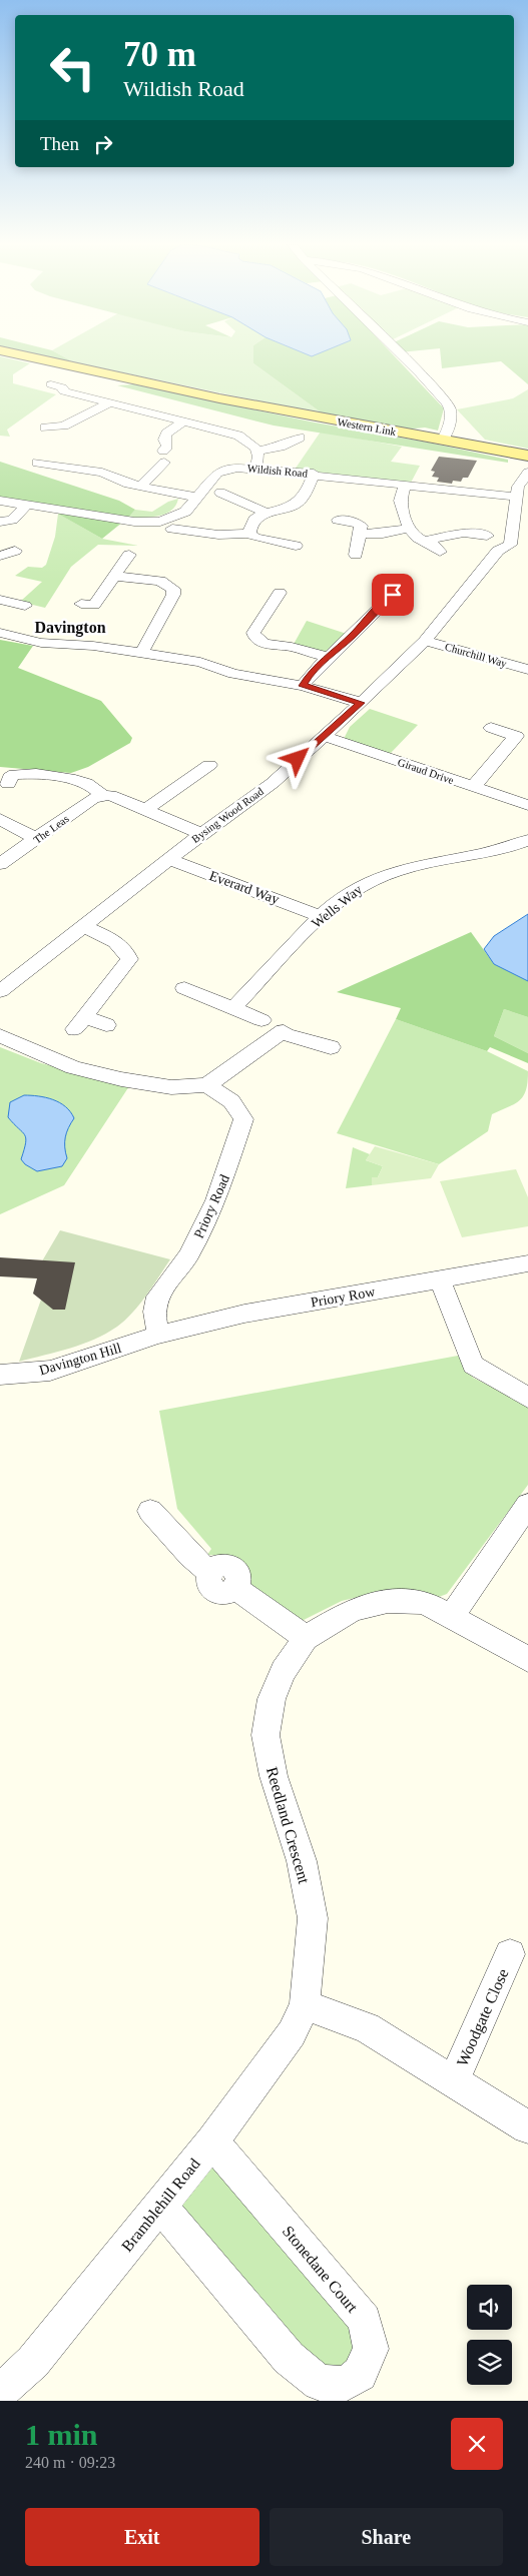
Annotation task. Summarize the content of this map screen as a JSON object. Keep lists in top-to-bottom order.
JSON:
{
  "streets": {
    "main road": ["Western Link"],
    "street": [
      "Wildish Road",
      "Churchill Way",
      "Giraud Drive",
      "Bysing Wood Road",
      "The Leas",
      "Everard Way",
      "Wells Way",
      "Priory Road",
      "Priory Row",
      "Davington Hill",
      "Reedland Crescent",
      "Woodgate Close",
      "Bramblehill Road",
      "Stonedane Court"
    ]
  },
  "crossings": [
    ["Wildish Road", "Bysing Wood Road"],
    ["Churchill Way", "Bysing Wood Road"],
    ["Giraud Drive", "Bysing Wood Road"],
    ["Bysing Wood Road", "Everard Way"],
    ["Everard Way", "Wells Way"],
    ["Priory Road", "Priory Row"],
    ["Priory Road", "Davington Hill"],
    ["Priory Row", "Davington Hill"],
    ["Reedland Crescent", "Bramblehill Road"],
    ["Bramblehill Road", "Stonedane Court"]
  ],
  "districts": ["Davington"],
  "page": {
    "turn": ["70 m", "Wildish Road"],
    "then": "Then",
    "heading": ["1 min", "240 m · 09:23"],
    "buttons": ["Exit", "Share"]
  }
}
